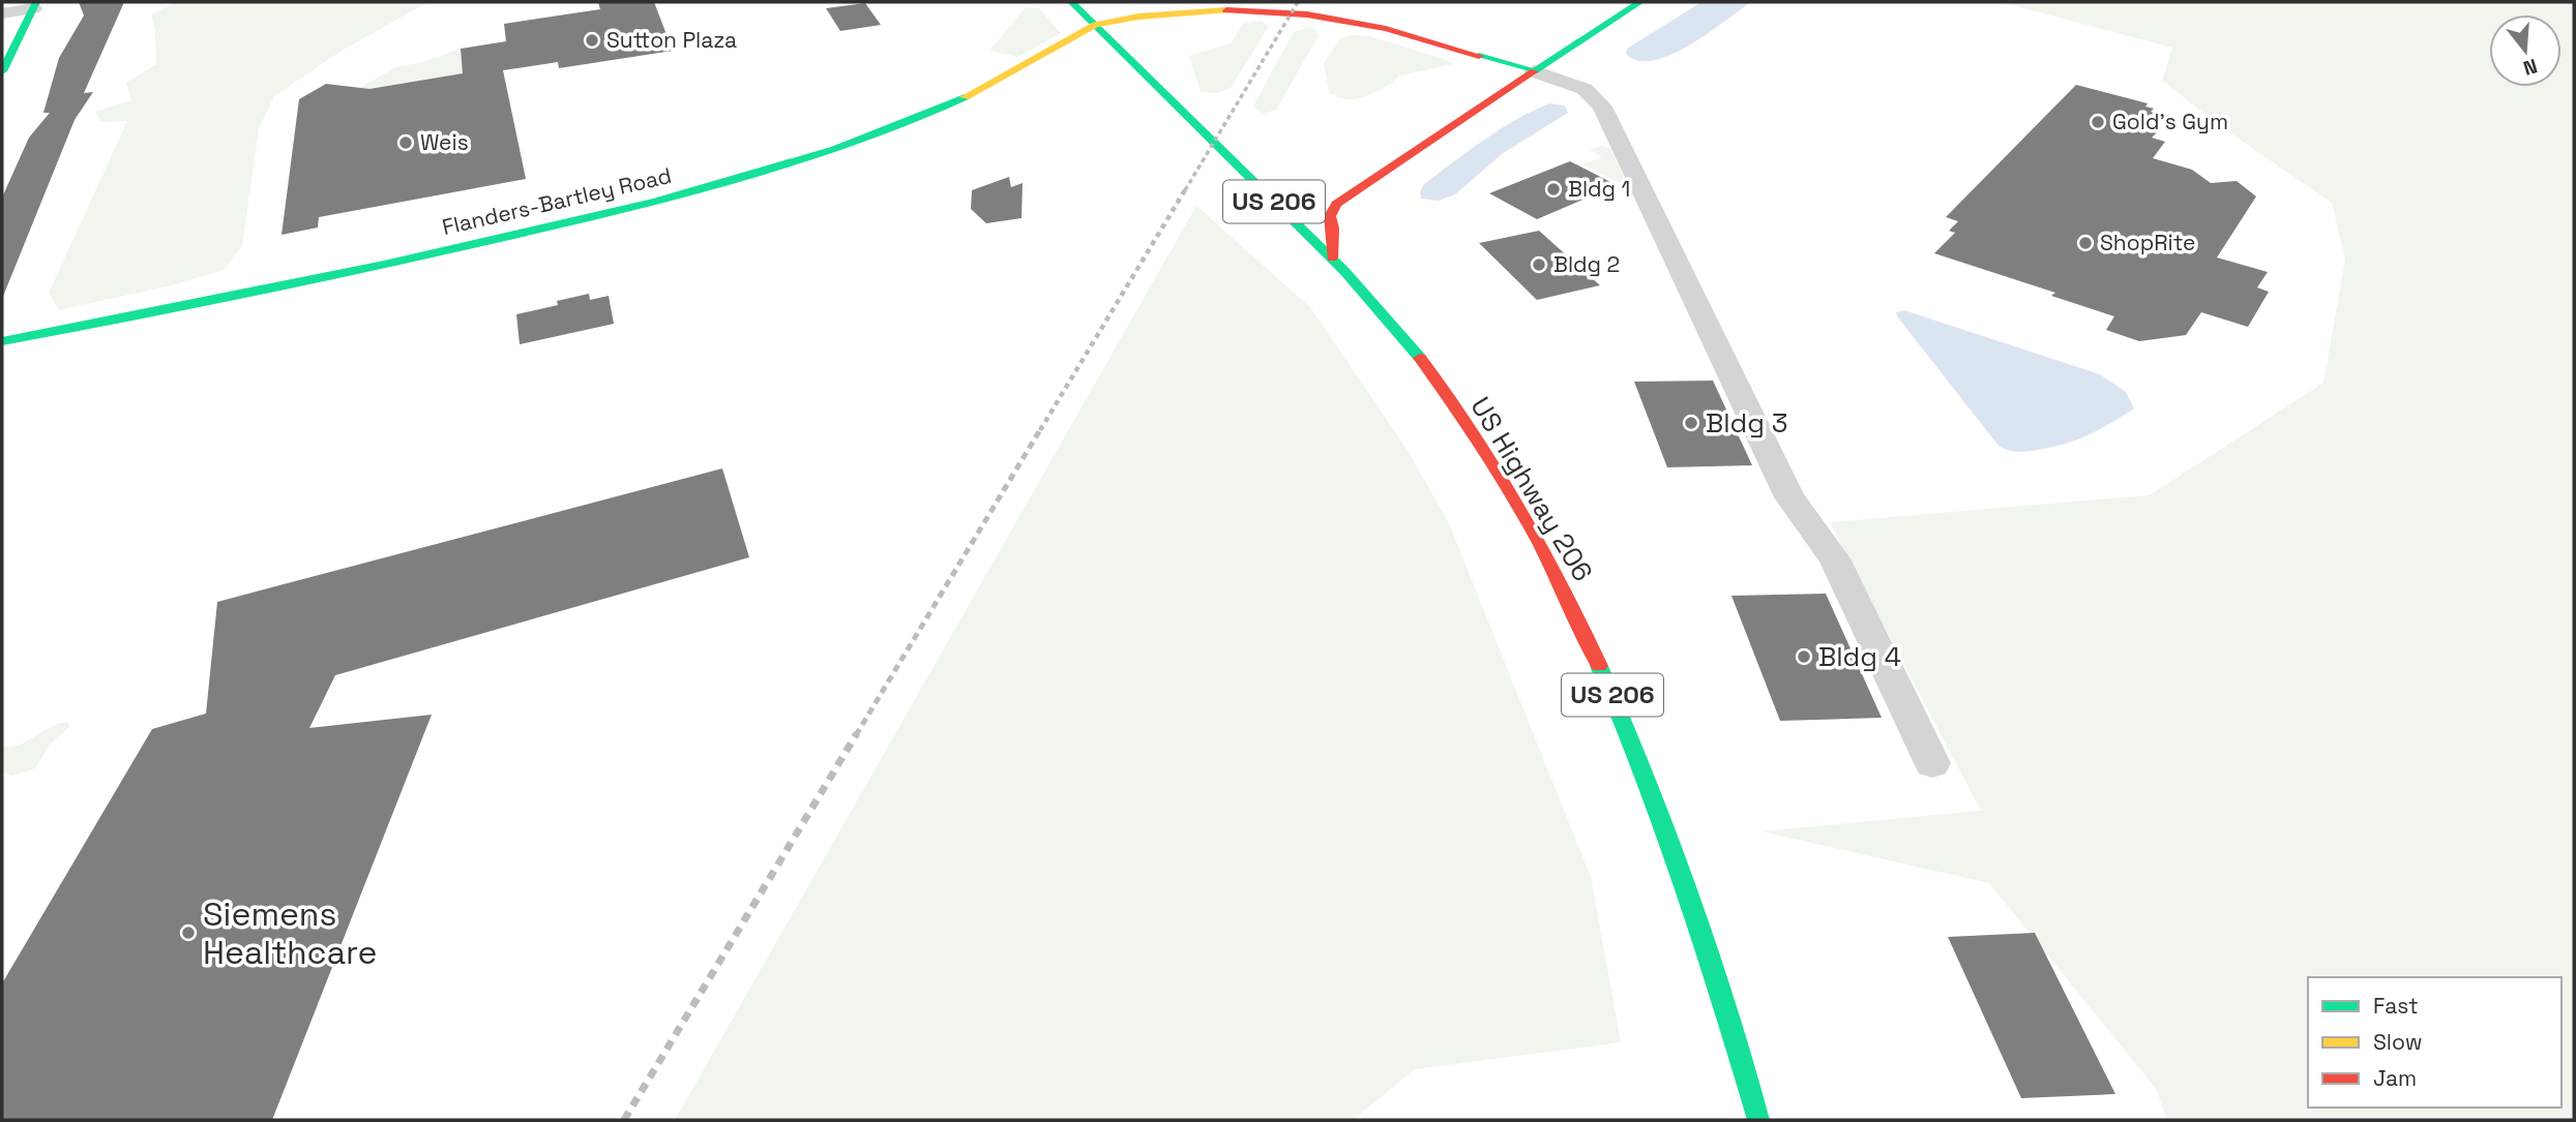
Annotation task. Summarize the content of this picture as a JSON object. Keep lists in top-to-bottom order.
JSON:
{
  "streets": {
    "main road": ["Flanders-Bartley Road", "US 206", "US Highway 206"]
  },
  "crossings": [
    ["Flanders-Bartley Road", "US Highway 206"]
  ],
  "places": [
    "Sutton Plaza",
    "Gold's Gym",
    "Weis",
    "Bldg 1",
    "ShopRite",
    "Bldg 2",
    "Bldg 3",
    "Bldg 4",
    "Siemens Healthcare"
  ],
  "legend": ["Fast", "Slow", "Jam"],
  "north": "bottom"
}
